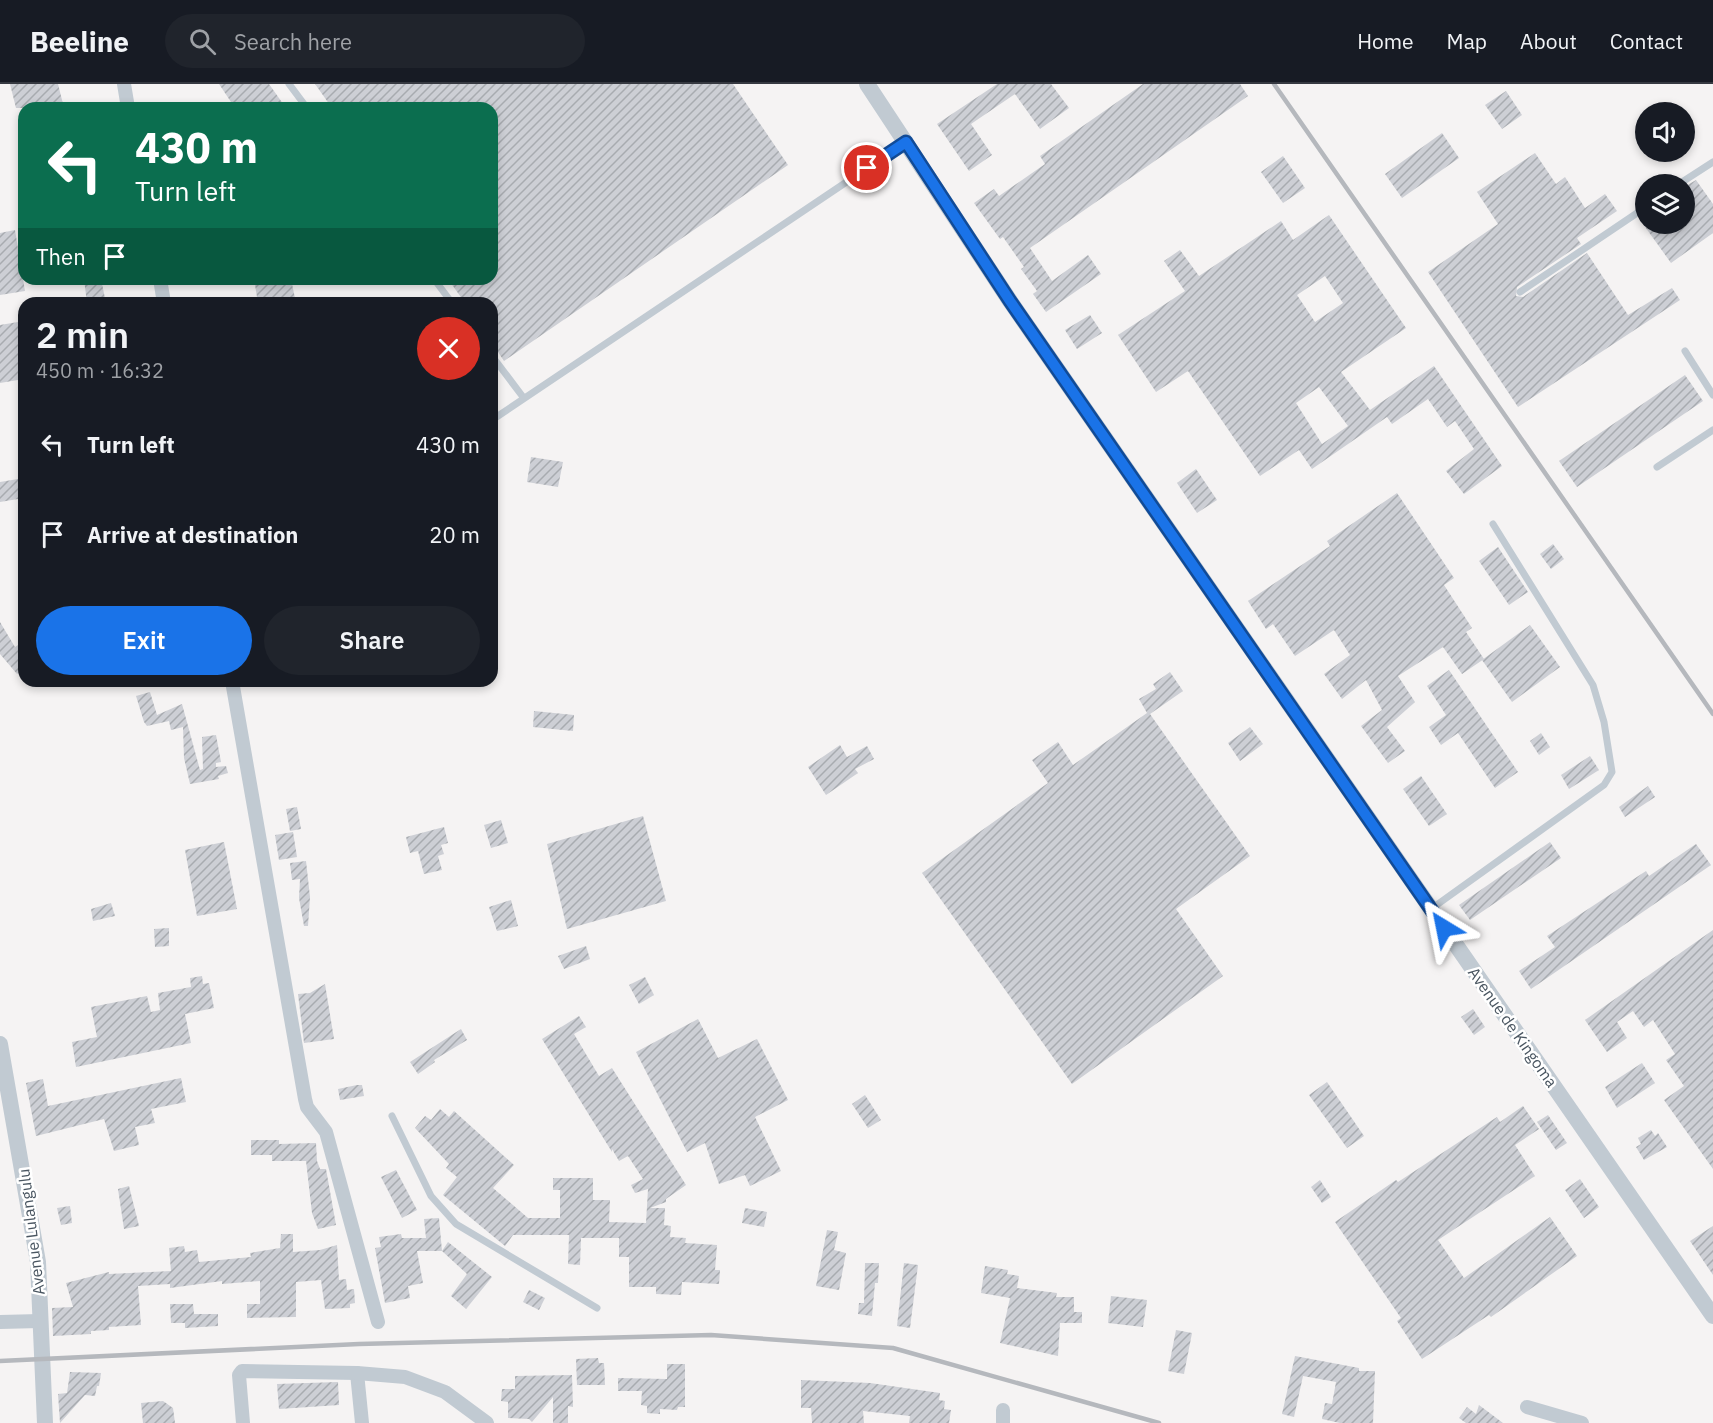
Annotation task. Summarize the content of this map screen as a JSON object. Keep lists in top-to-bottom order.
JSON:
{
  "streets": {
    "street": ["Avenue de Kingoma", "Avenue Lulangulu"]
  },
  "page": {
    "header": "Beeline",
    "search": "Search here",
    "nav": [
      "Home",
      "Map",
      "About",
      "Contact"
    ],
    "turn": ["430 m", "Turn left"],
    "then": "Then",
    "heading": ["2 min", "450 m · 16:32"],
    "list": [
      {
        "name": "Turn left",
        "value": "430 m"
      },
      {
        "name": "Arrive at destination",
        "value": "20 m"
      }
    ],
    "buttons": ["Exit", "Share"]
  }
}
